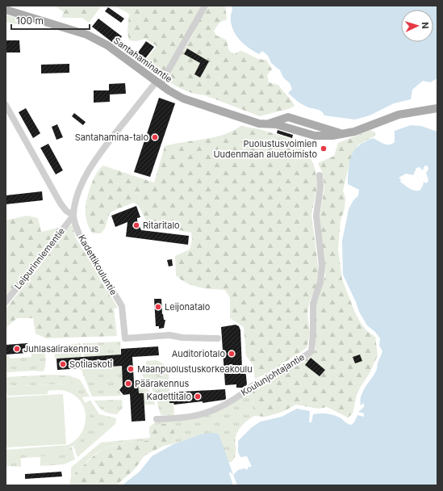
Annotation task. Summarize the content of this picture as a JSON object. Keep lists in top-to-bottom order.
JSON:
{
  "streets": {
    "main road": ["Santahaminantie"],
    "street": ["Leipurinniementie", "Kadettikouluntie", "Koulunjohtajantie"]
  },
  "crossings": [
    ["Leipurinniementie", "Kadettikouluntie"]
  ],
  "places": [
    "Santahamina-talo",
    "Puolustusvoimien Uudenmaan aluetoimisto",
    "Ritaritalo",
    "Leijonatalo",
    "Juhlasalirakennus",
    "Auditoriotalo",
    "Sotilaskoti",
    "Maanpuolustuskorkeakoulu",
    "Päärakennus",
    "Kadettitalo"
  ],
  "scale_bar": "100 m",
  "north": "right"
}
